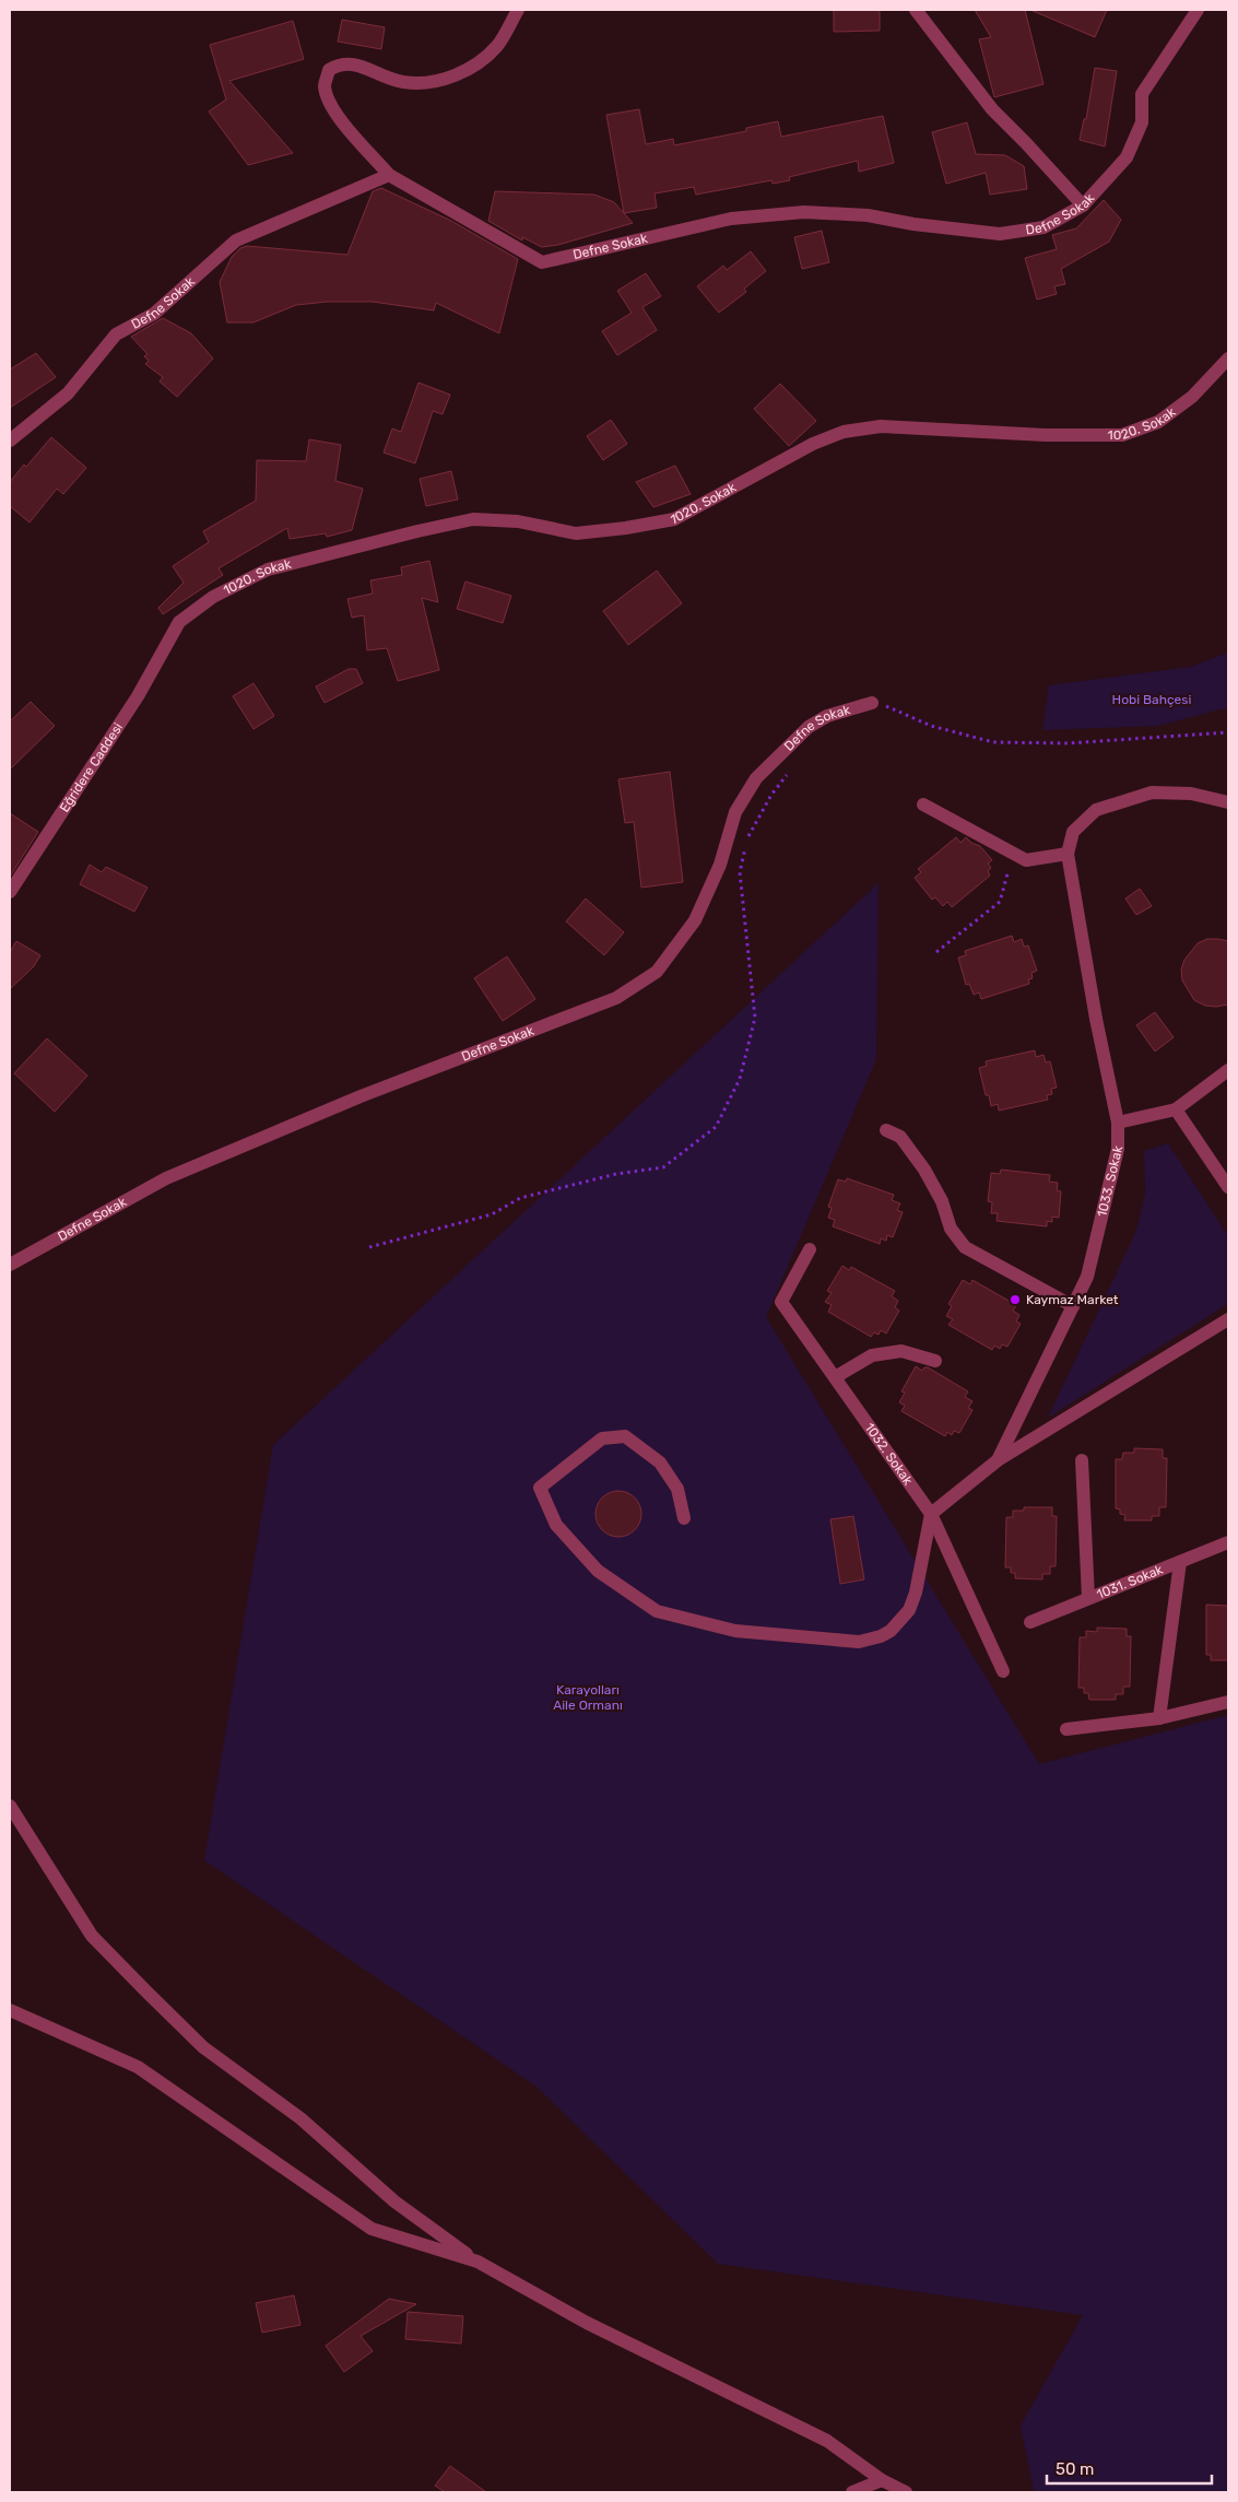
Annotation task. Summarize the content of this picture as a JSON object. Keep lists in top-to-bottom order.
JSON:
{
  "streets": {
    "street": [
      "Defne Sokak",
      "1020. Sokak",
      "Eğridere Caddesi",
      "1033. Sokak",
      "1032. Sokak",
      "1031. Sokak"
    ]
  },
  "crossings": [
    ["1020. Sokak", "Eğridere Caddesi"],
    ["1033. Sokak", "1032. Sokak"]
  ],
  "parks": ["Hobi Bahçesi", "Karayolları Aile Ormanı"],
  "places": ["Kaymaz Market"],
  "scale_bar": "50 m"
}
